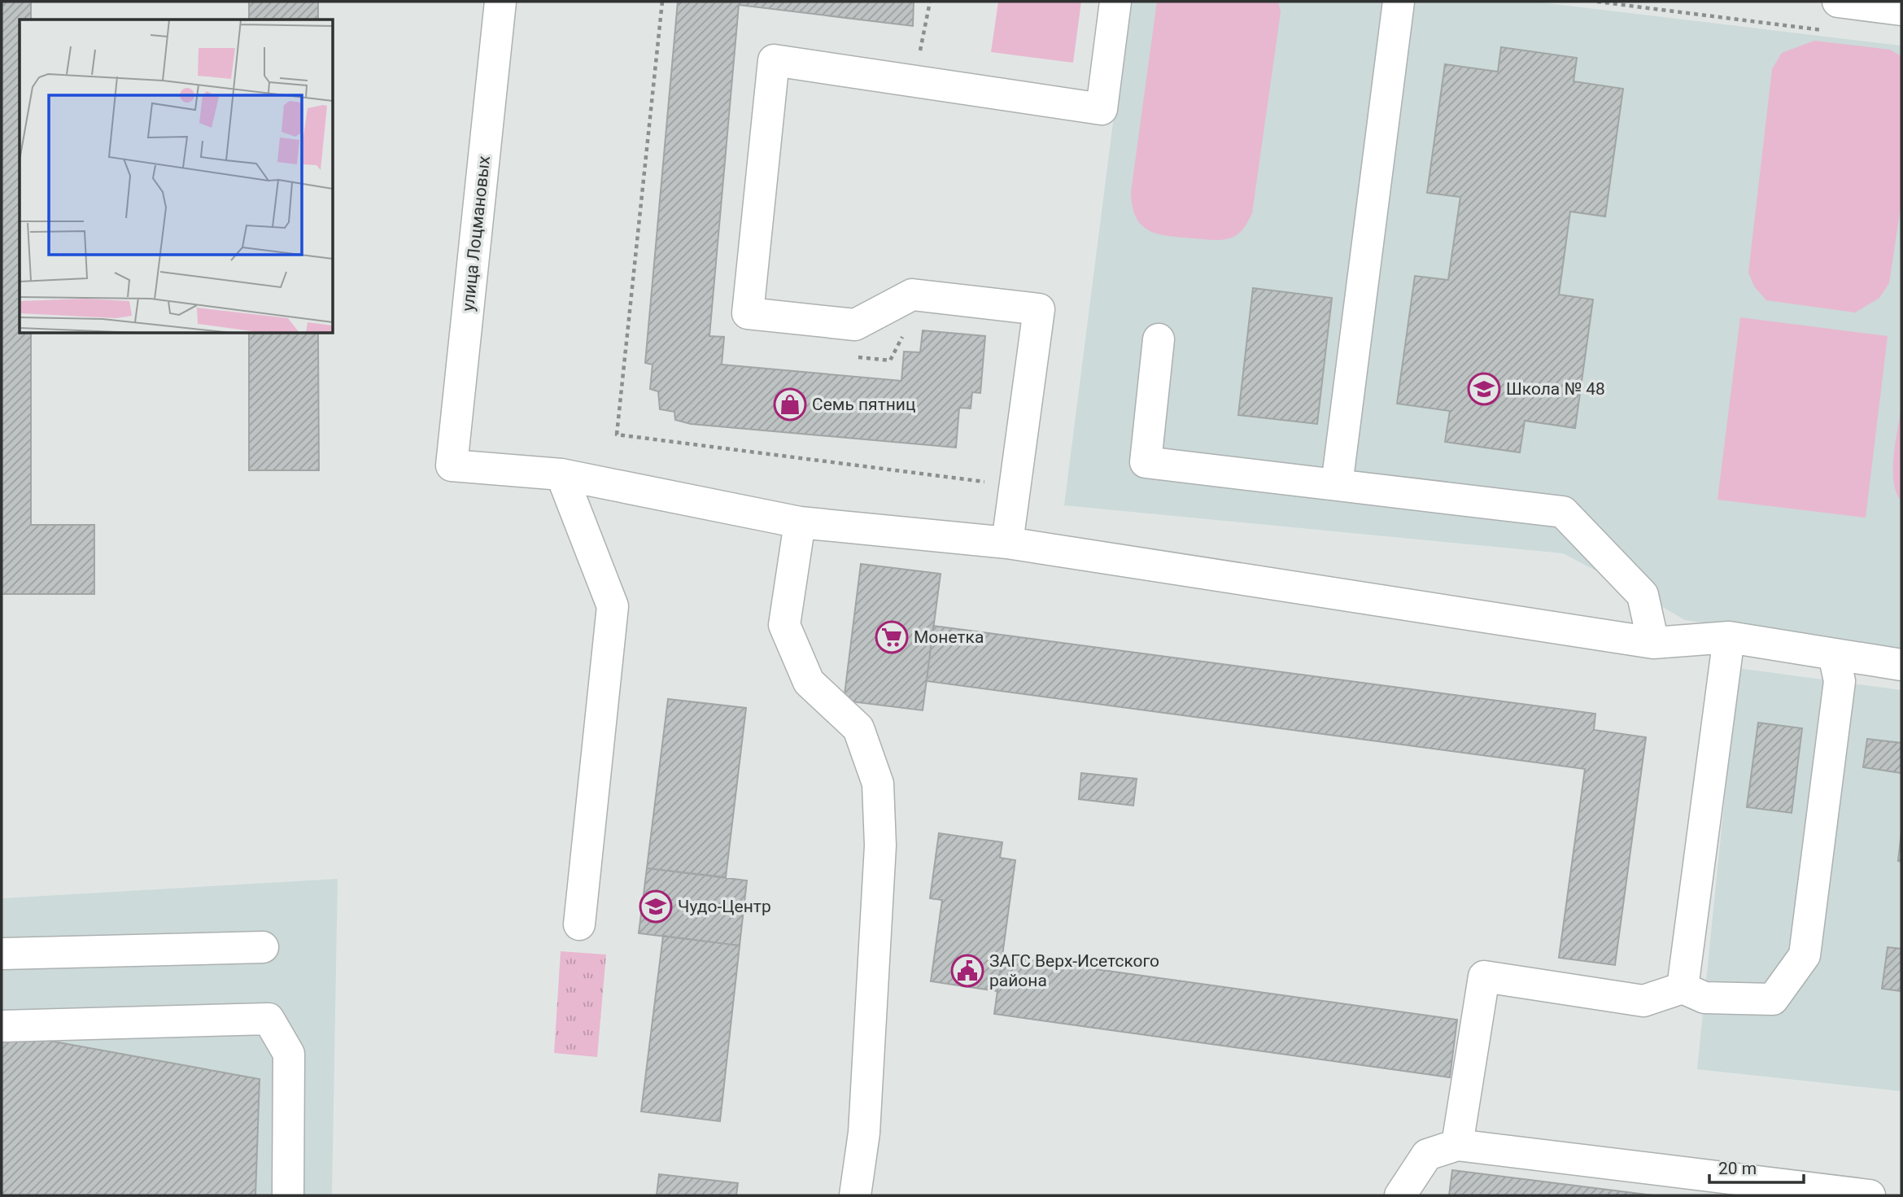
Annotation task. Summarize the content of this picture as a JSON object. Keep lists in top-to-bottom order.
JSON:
{
  "streets": {
    "street": ["улица Лоцмановых"]
  },
  "places": {
    "school or university": ["Школа № 48", "Чудо-Центр"],
    "shop": ["Семь пятниц"],
    "supermarket": ["Монетка"],
    "public building": ["ЗАГС Верх-Исетского района"]
  },
  "scale_bar": "20 m"
}
